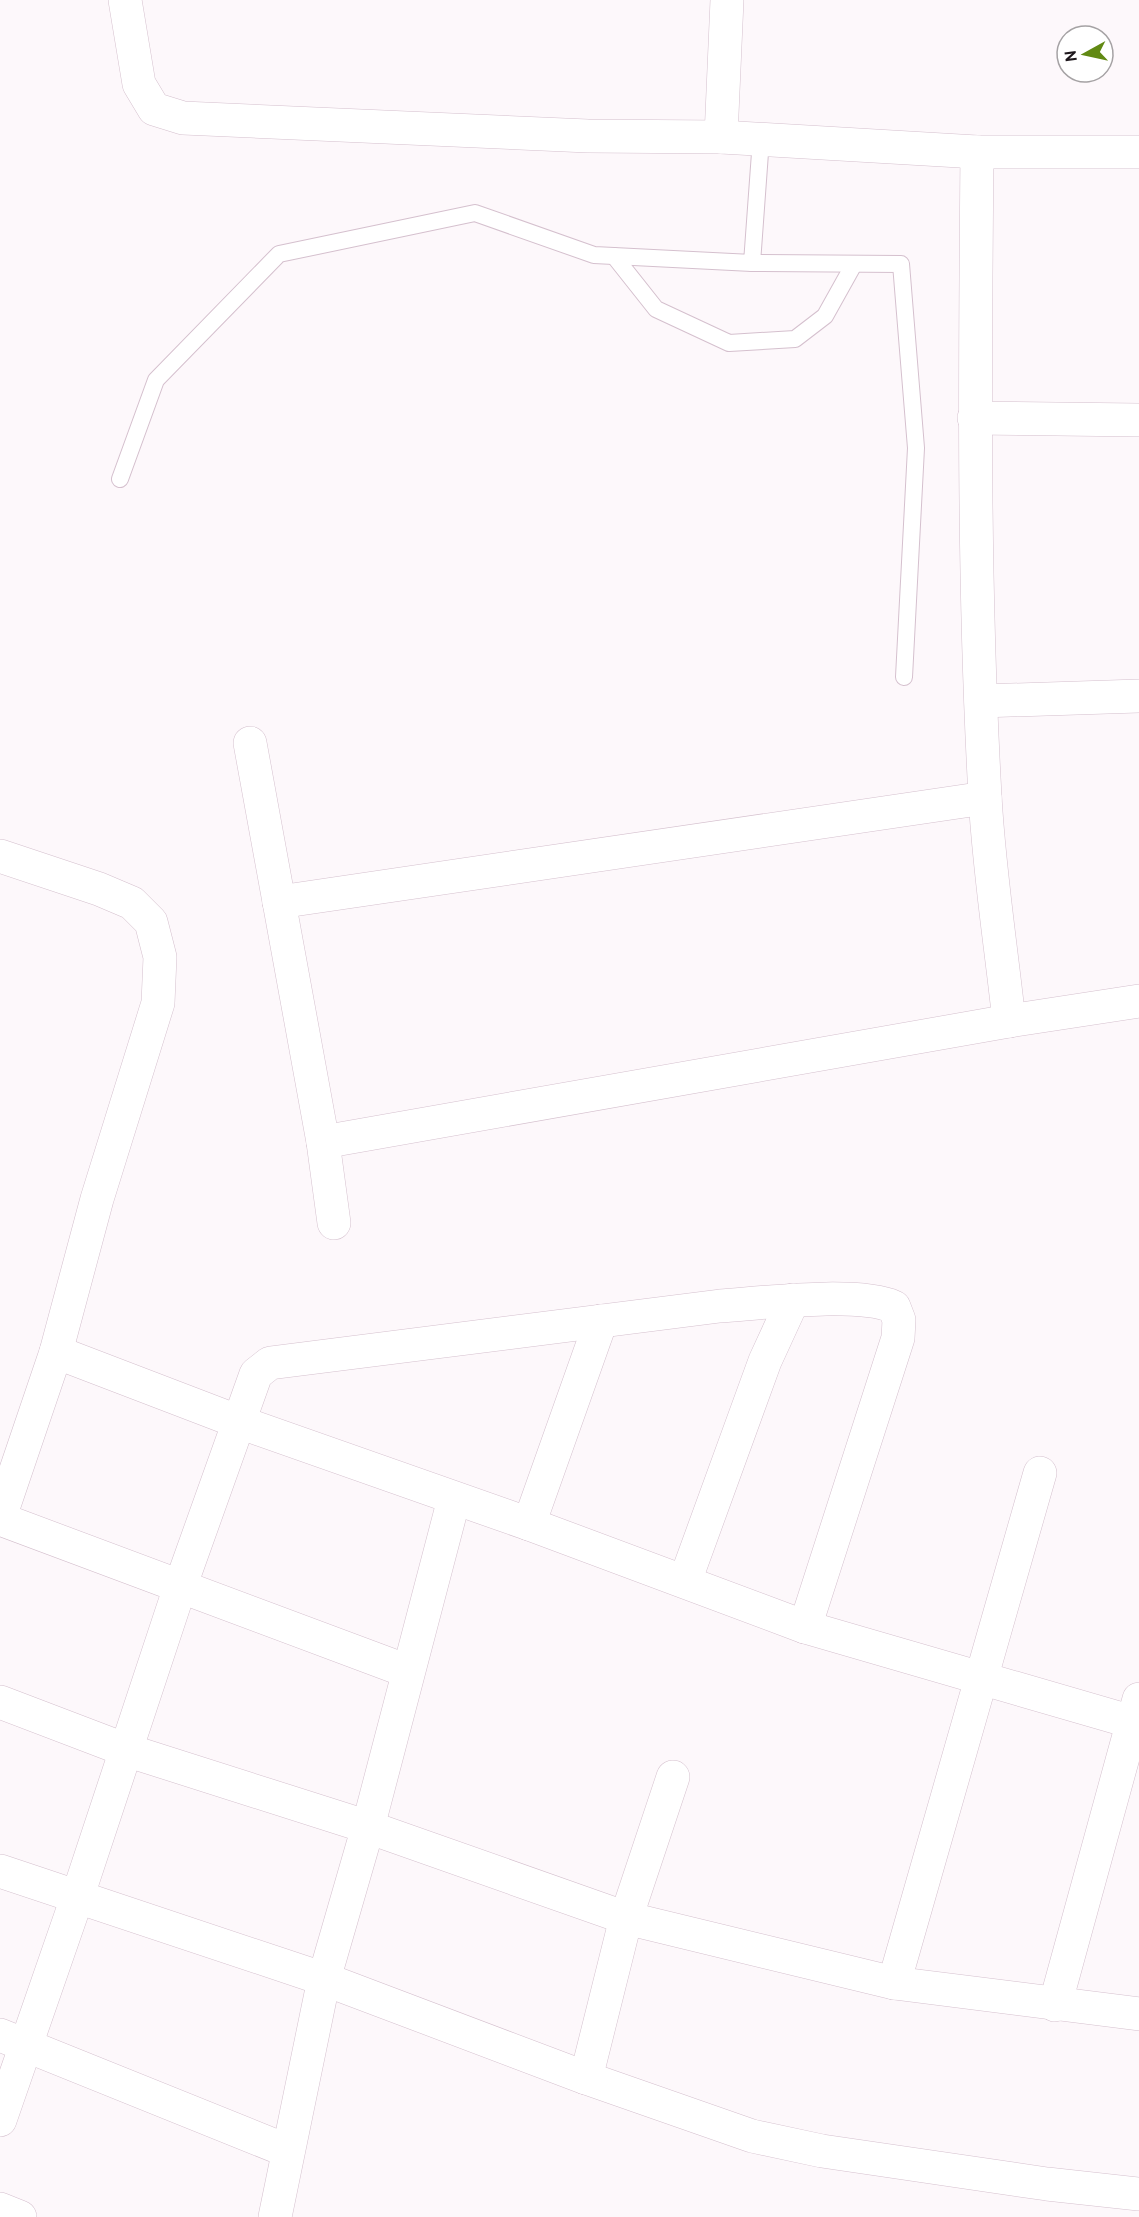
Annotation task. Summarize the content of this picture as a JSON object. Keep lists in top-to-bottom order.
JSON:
{
  "north": "left"
}
